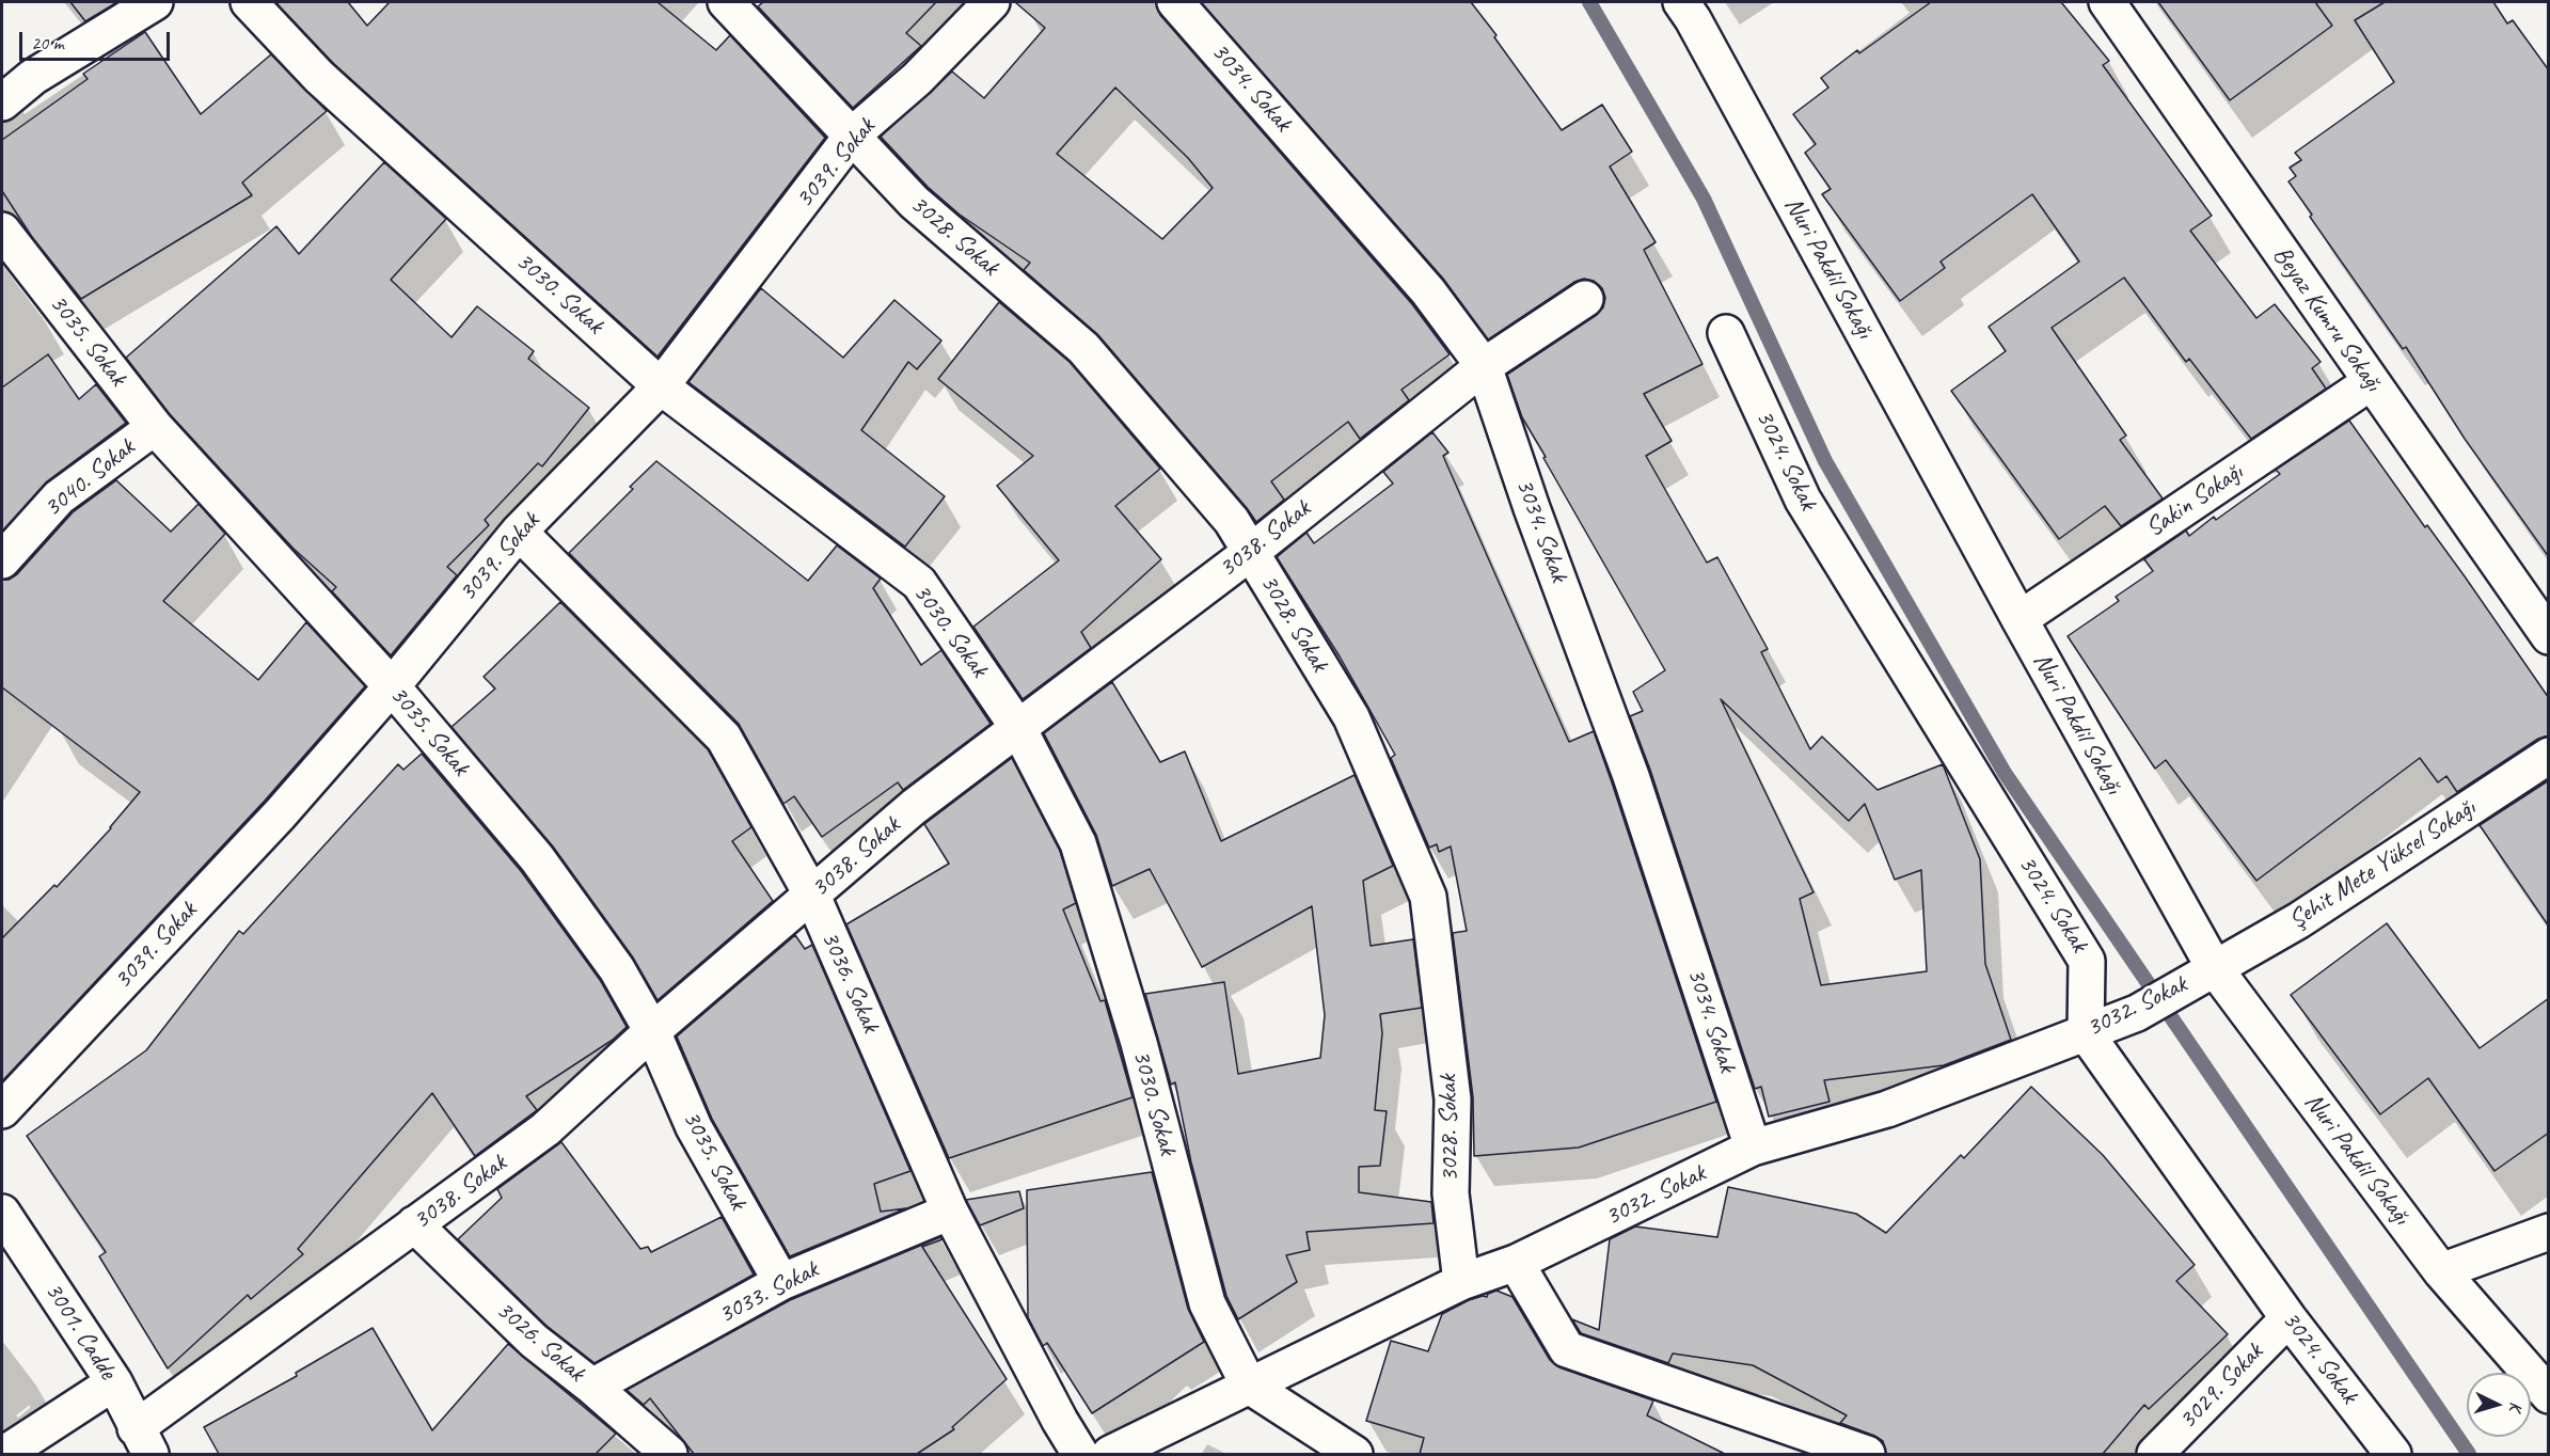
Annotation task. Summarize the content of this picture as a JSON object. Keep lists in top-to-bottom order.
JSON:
{
  "streets": {
    "street": [
      "3034. Sokak",
      "3039. Sokak",
      "3028. Sokak",
      "Nuri Pakdil Sokağı",
      "3030. Sokak",
      "Beyaz Kumru Sokağı",
      "3035. Sokak",
      "3024. Sokak",
      "3040. Sokak",
      "Sakin Sokağı",
      "3038. Sokak",
      "Şehit Mete Yüksel Sokağı",
      "3036. Sokak",
      "3032. Sokak",
      "3033. Sokak",
      "3001. Cadde",
      "3026. Sokak",
      "3029. Sokak"
    ]
  },
  "crossings": [
    ["3034. Sokak", "3038. Sokak"],
    ["3034. Sokak", "3032. Sokak"],
    ["3039. Sokak", "3028. Sokak"],
    ["3039. Sokak", "3030. Sokak"],
    ["3039. Sokak", "3035. Sokak"],
    ["3039. Sokak", "3036. Sokak"],
    ["3028. Sokak", "3038. Sokak"],
    ["3028. Sokak", "3032. Sokak"],
    ["Nuri Pakdil Sokağı", "Sakin Sokağı"],
    ["Nuri Pakdil Sokağı", "Şehit Mete Yüksel Sokağı"],
    ["Nuri Pakdil Sokağı", "3032. Sokak"],
    ["3030. Sokak", "3038. Sokak"],
    ["3030. Sokak", "3032. Sokak"],
    ["Beyaz Kumru Sokağı", "Sakin Sokağı"],
    ["3035. Sokak", "3040. Sokak"],
    ["3035. Sokak", "3038. Sokak"],
    ["3035. Sokak", "3033. Sokak"],
    ["3024. Sokak", "3032. Sokak"],
    ["3024. Sokak", "3029. Sokak"],
    ["3038. Sokak", "3036. Sokak"],
    ["3038. Sokak", "3001. Cadde"],
    ["3038. Sokak", "3026. Sokak"],
    ["Şehit Mete Yüksel Sokağı", "3032. Sokak"],
    ["3036. Sokak", "3033. Sokak"],
    ["3033. Sokak", "3026. Sokak"]
  ],
  "scale_bar": "20 m",
  "north": "right"
}
